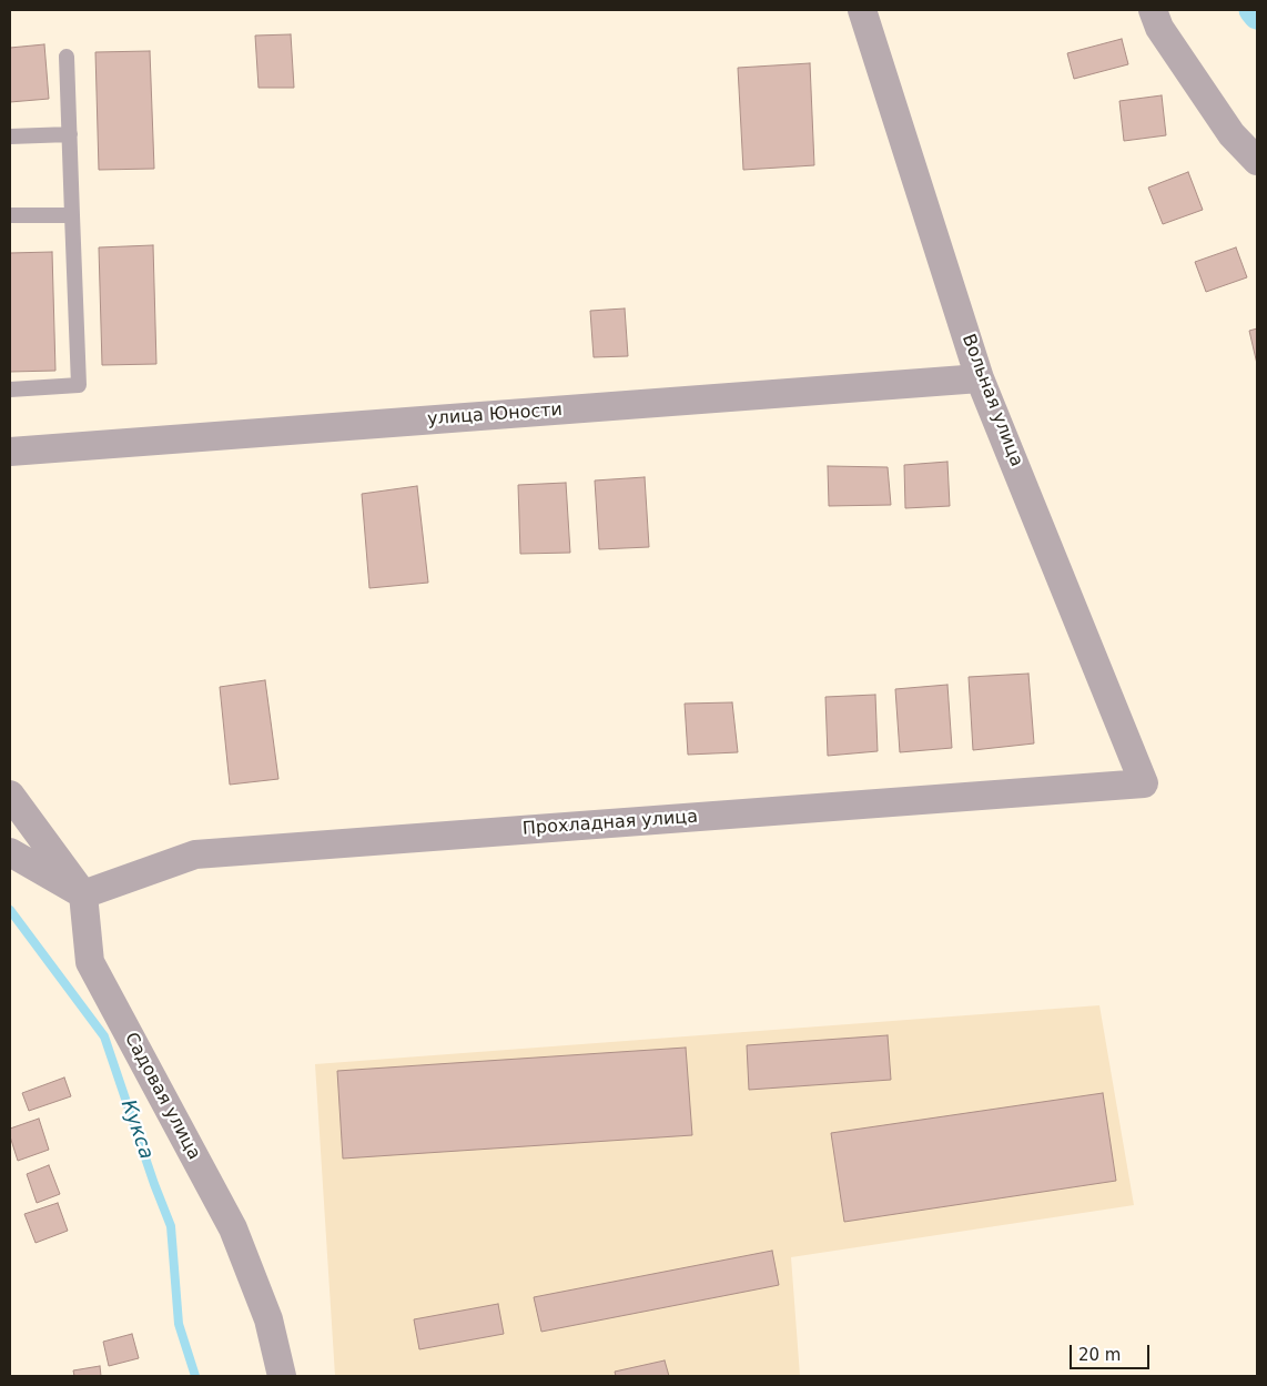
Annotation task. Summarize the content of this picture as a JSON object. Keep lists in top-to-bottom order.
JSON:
{
  "streets": {
    "street": [
      "Вольная улица",
      "улица Юности",
      "Прохладная улица",
      "Садовая улица"
    ]
  },
  "crossings": [
    ["Вольная улица", "улица Юности"],
    ["Вольная улица", "Прохладная улица"],
    ["Прохладная улица", "Садовая улица"]
  ],
  "water": ["Кукса"],
  "scale_bar": "20 m"
}
